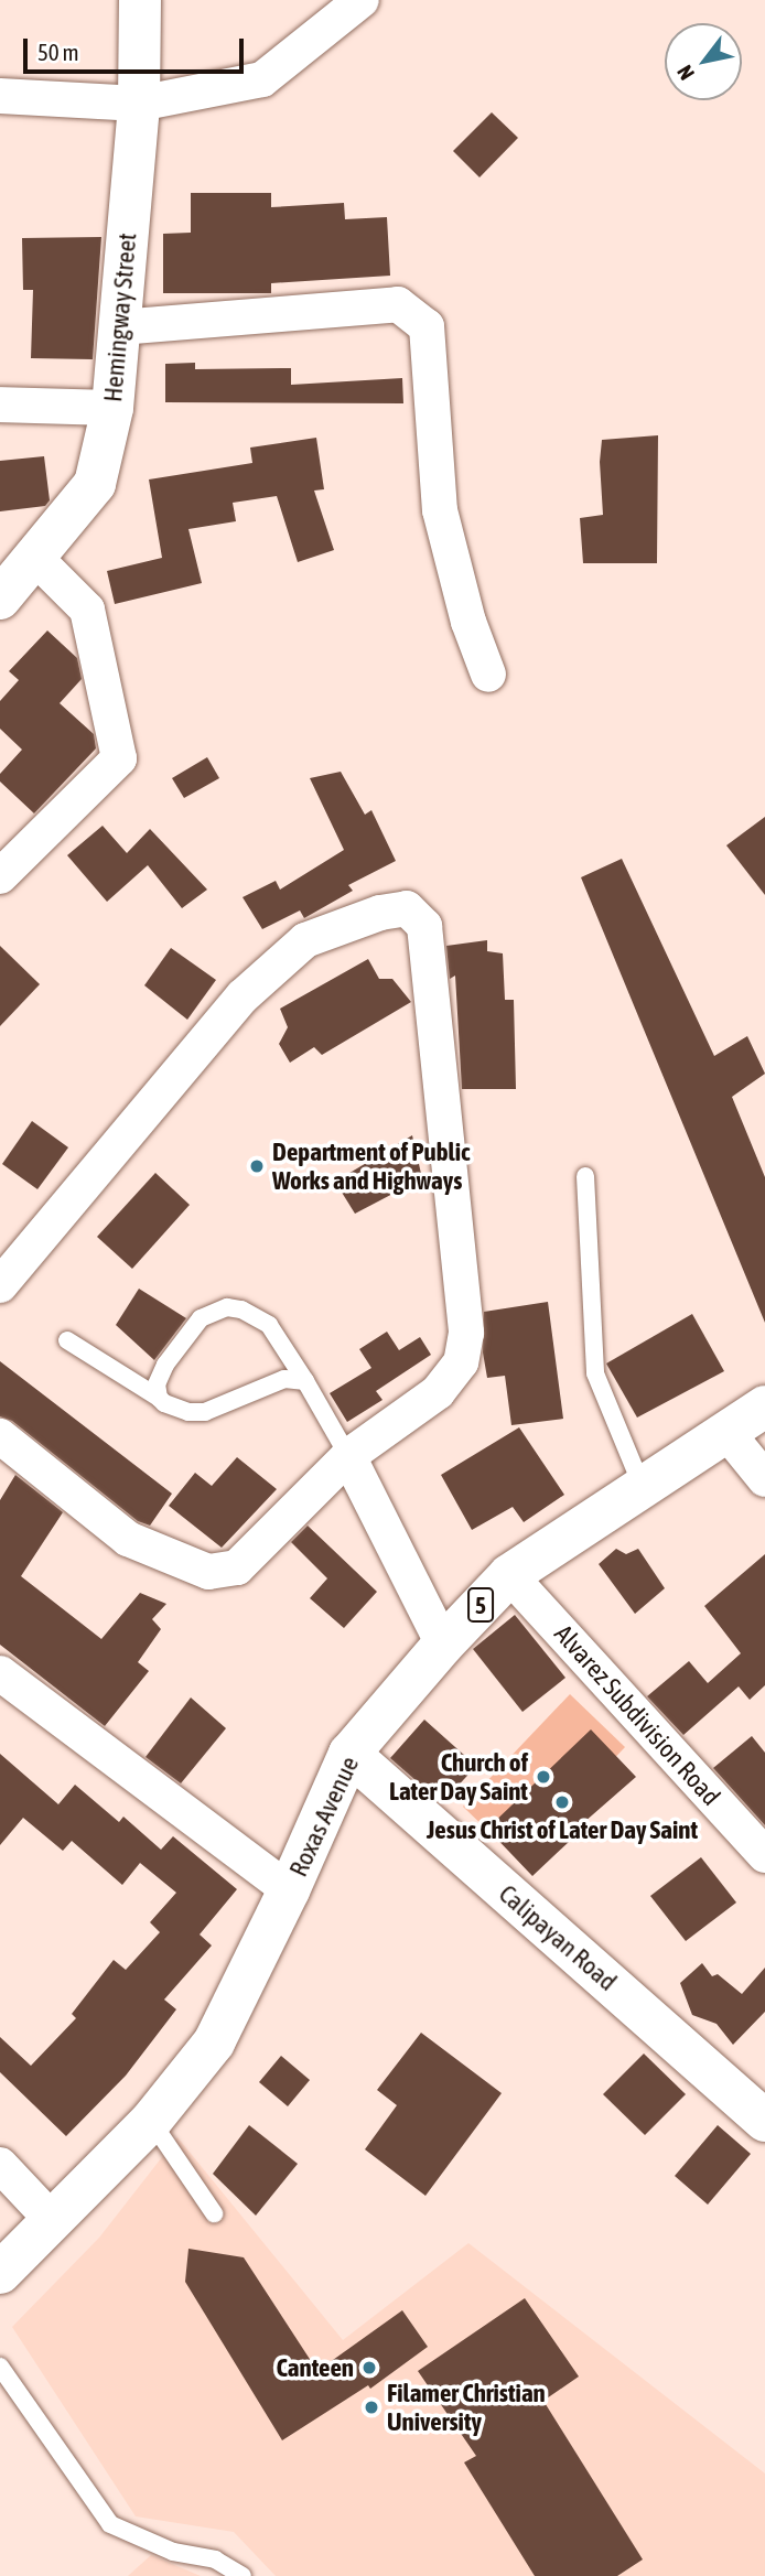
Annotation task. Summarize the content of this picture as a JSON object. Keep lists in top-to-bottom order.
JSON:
{
  "streets": {
    "main road": [
      "Hemingway Street",
      "5",
      "Roxas Avenue",
      "Calipayan Road"
    ],
    "street": ["Alvarez Subdivision Road"]
  },
  "crossings": [
    ["Alvarez Subdivision Road", "Roxas Avenue"],
    ["Roxas Avenue", "Calipayan Road"]
  ],
  "places": [
    "Department of Public Works and Highways",
    "Church of Later Day Saint",
    "Jesus Christ of Later Day Saint",
    "Canteen",
    "Filamer Christian University"
  ],
  "scale_bar": "50 m",
  "north": "bottom left"
}
